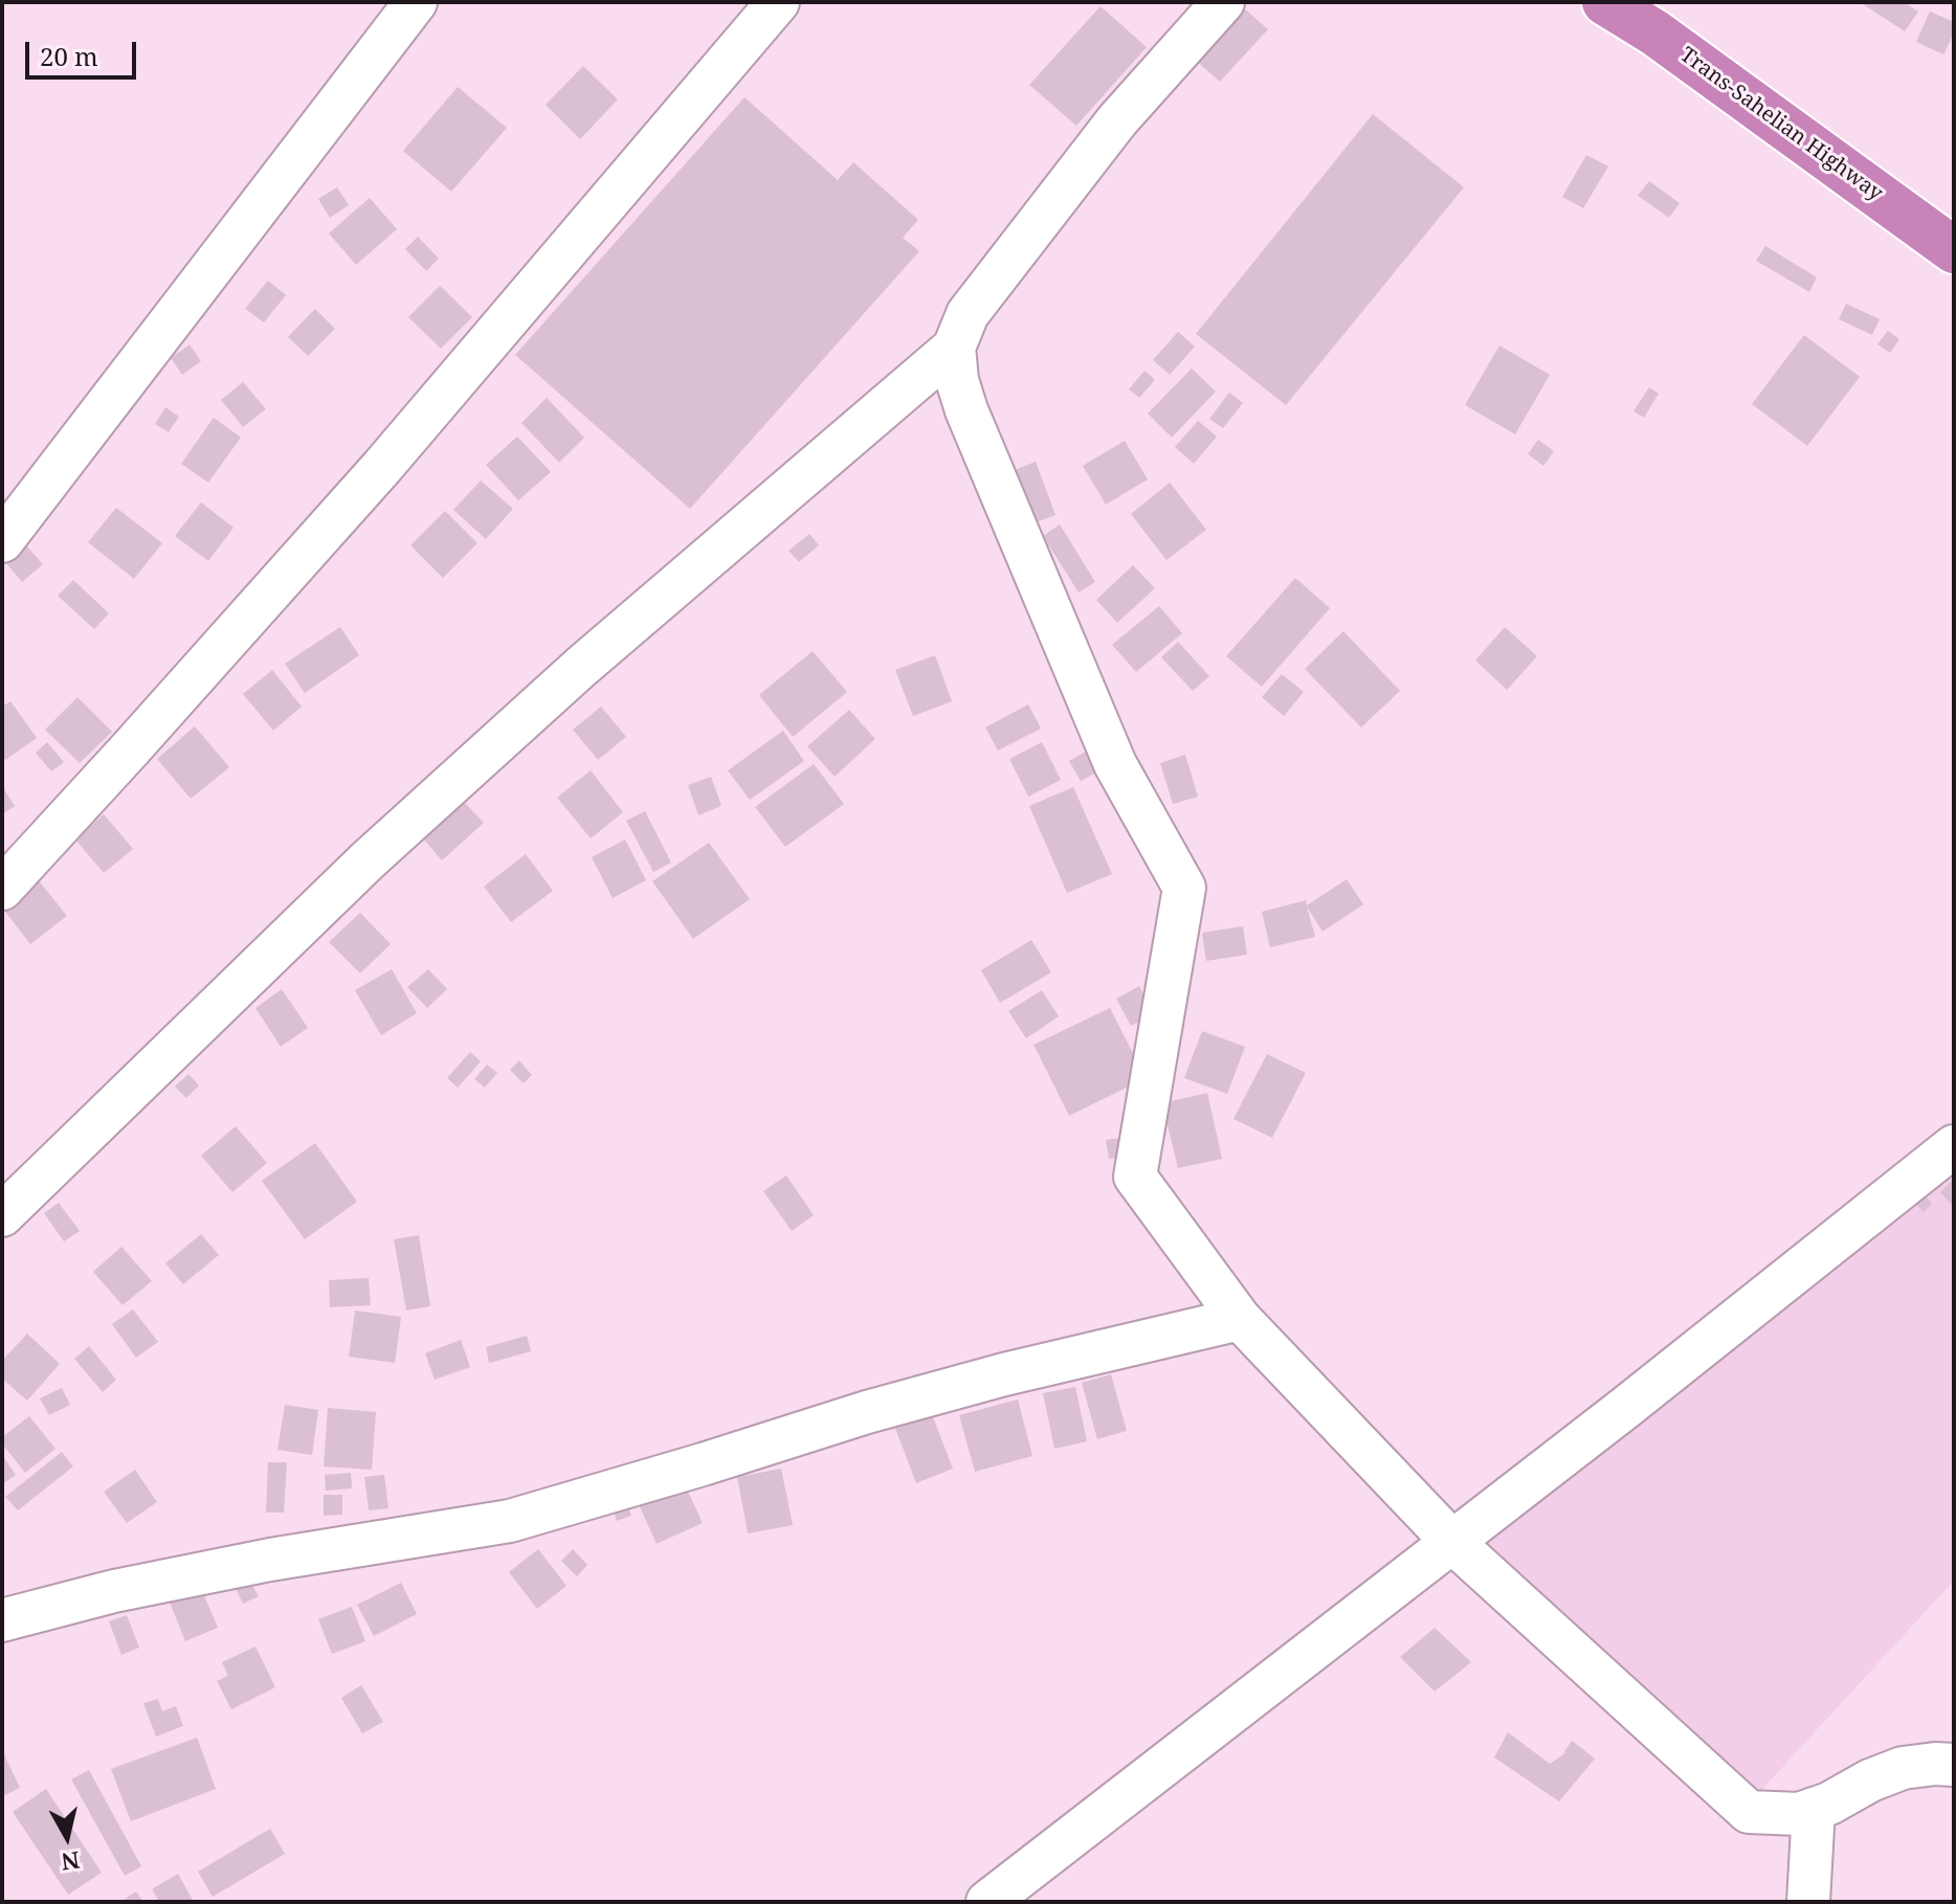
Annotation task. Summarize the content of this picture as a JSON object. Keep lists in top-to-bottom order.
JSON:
{
  "streets": {
    "highway": ["Trans-Sahelian Highway"]
  },
  "scale_bar": "20 m",
  "north": "bottom"
}
